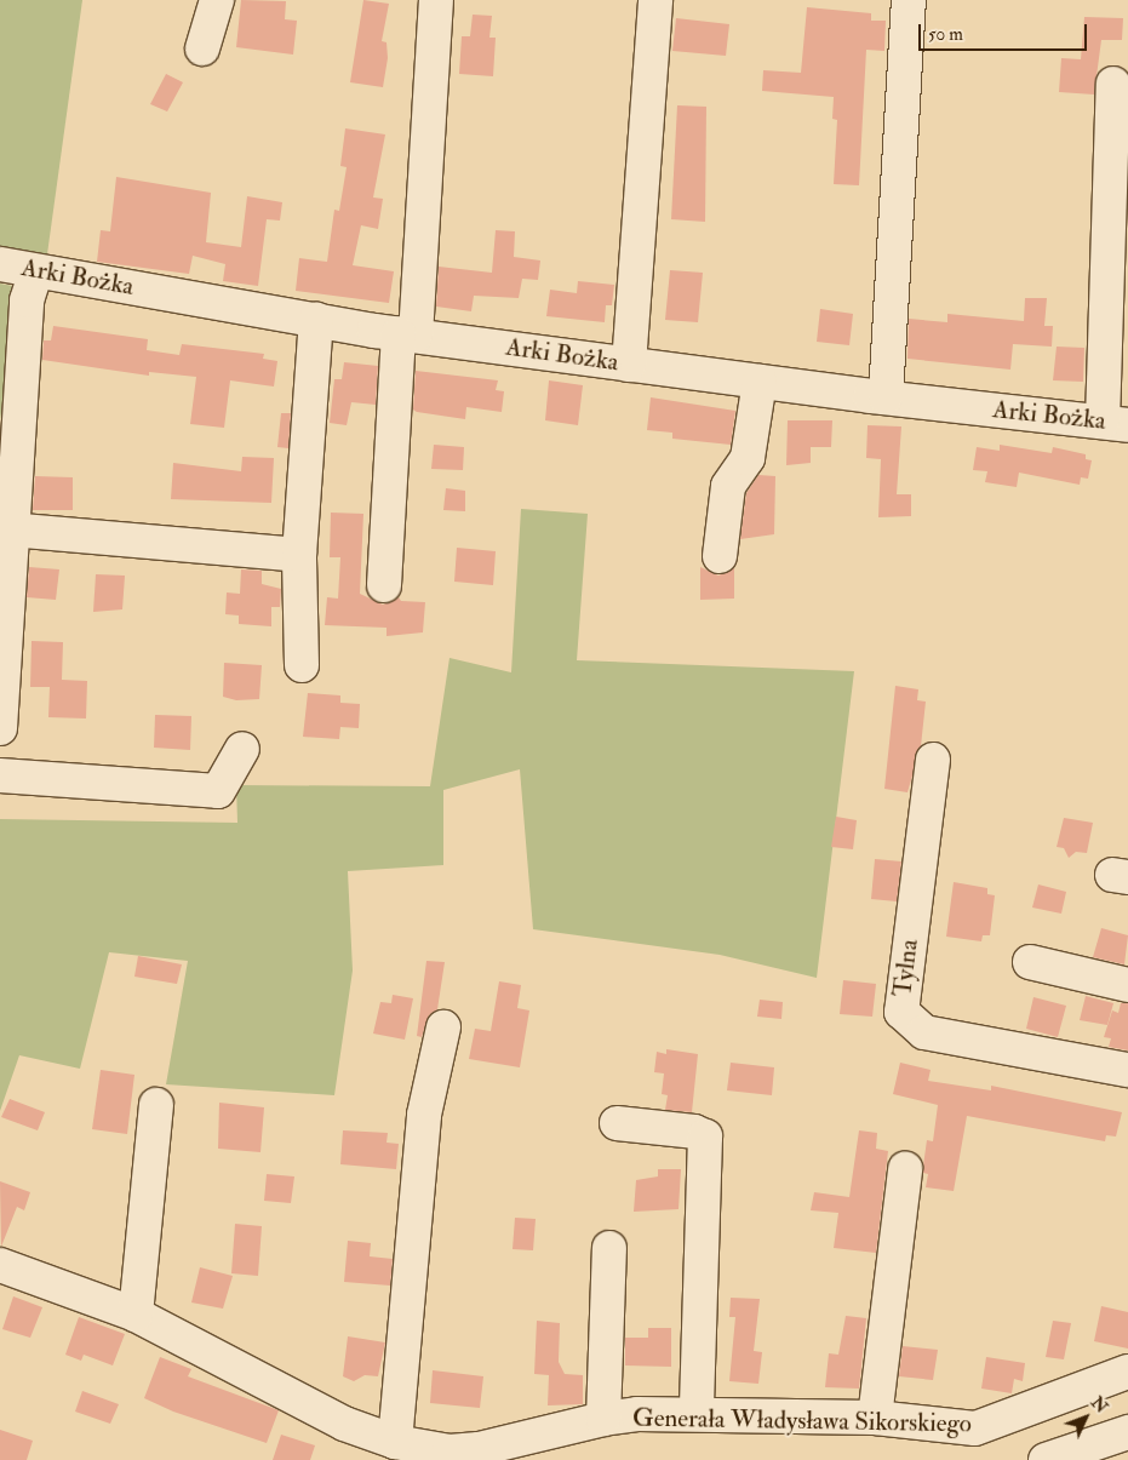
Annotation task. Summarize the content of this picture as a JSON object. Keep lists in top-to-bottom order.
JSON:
{
  "streets": {
    "street": ["Arki Bożka", "Tylna", "Generała Władysława Sikorskiego"]
  },
  "scale_bar": "50 m",
  "north": "top right"
}
